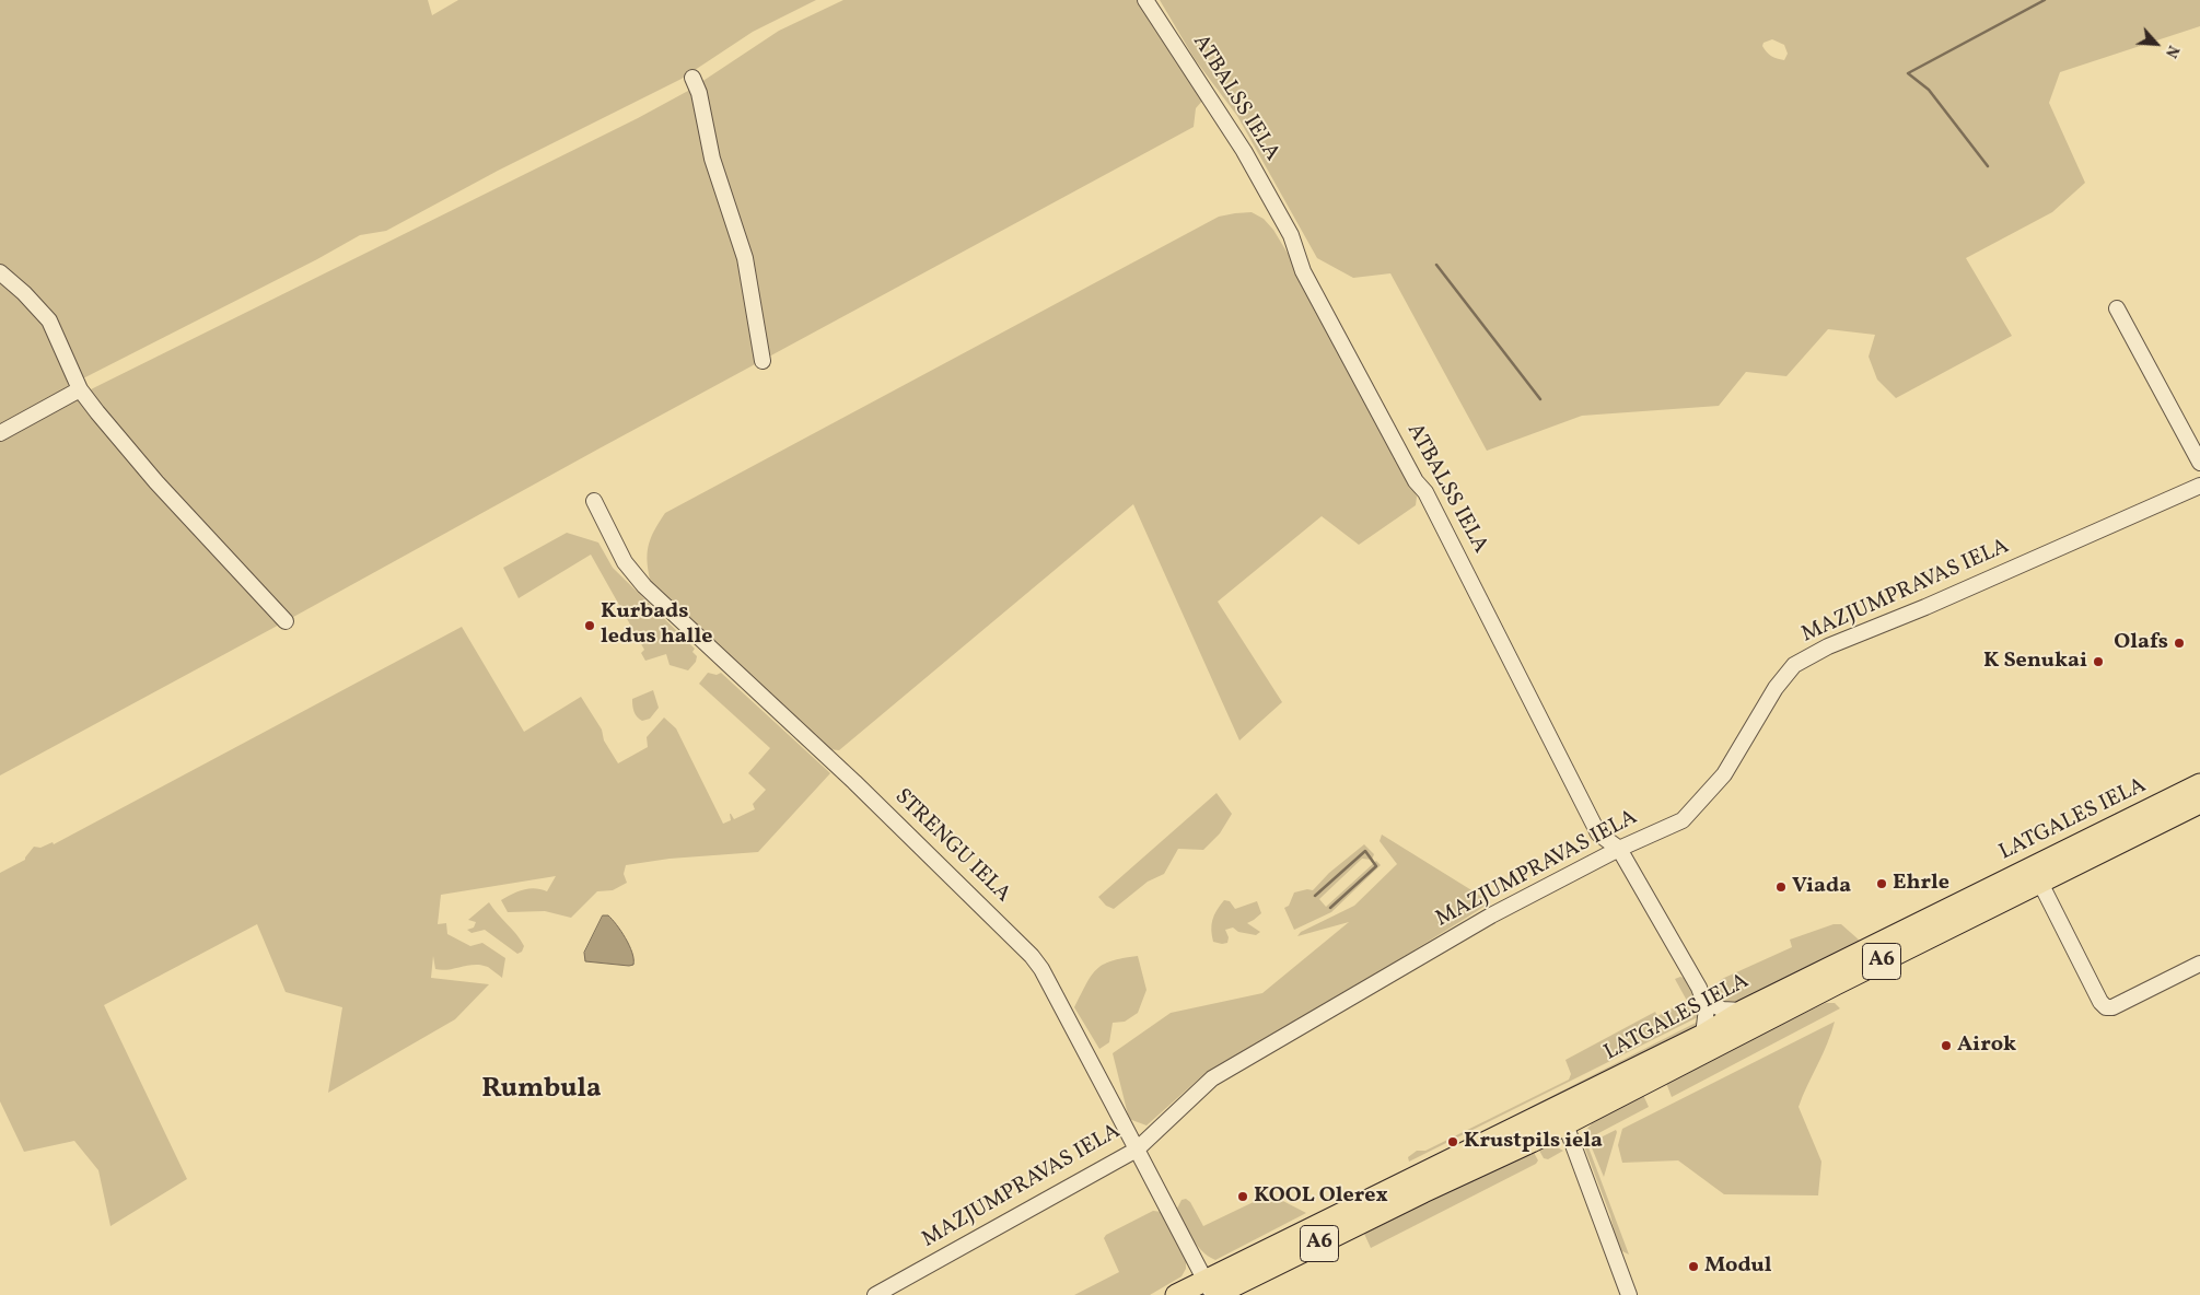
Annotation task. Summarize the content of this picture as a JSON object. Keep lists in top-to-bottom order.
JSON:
{
  "streets": {
    "highway": ["LATGALES IELA", "A6"],
    "street": ["ATBALSS IELA", "MAZJUMPRAVAS IELA", "STRENGU IELA"]
  },
  "crossings": [
    ["ATBALSS IELA", "MAZJUMPRAVAS IELA"],
    ["ATBALSS IELA", "LATGALES IELA"],
    ["MAZJUMPRAVAS IELA", "STRENGU IELA"],
    ["LATGALES IELA", "STRENGU IELA"]
  ],
  "districts": ["Rumbula"],
  "places": [
    "Kurbads ledus halle",
    "Olafs",
    "K Senukai",
    "Ehrle",
    "Viada",
    "Airok",
    "Krustpils iela",
    "KOOL Olerex",
    "Modul"
  ],
  "north": "bottom right"
}
